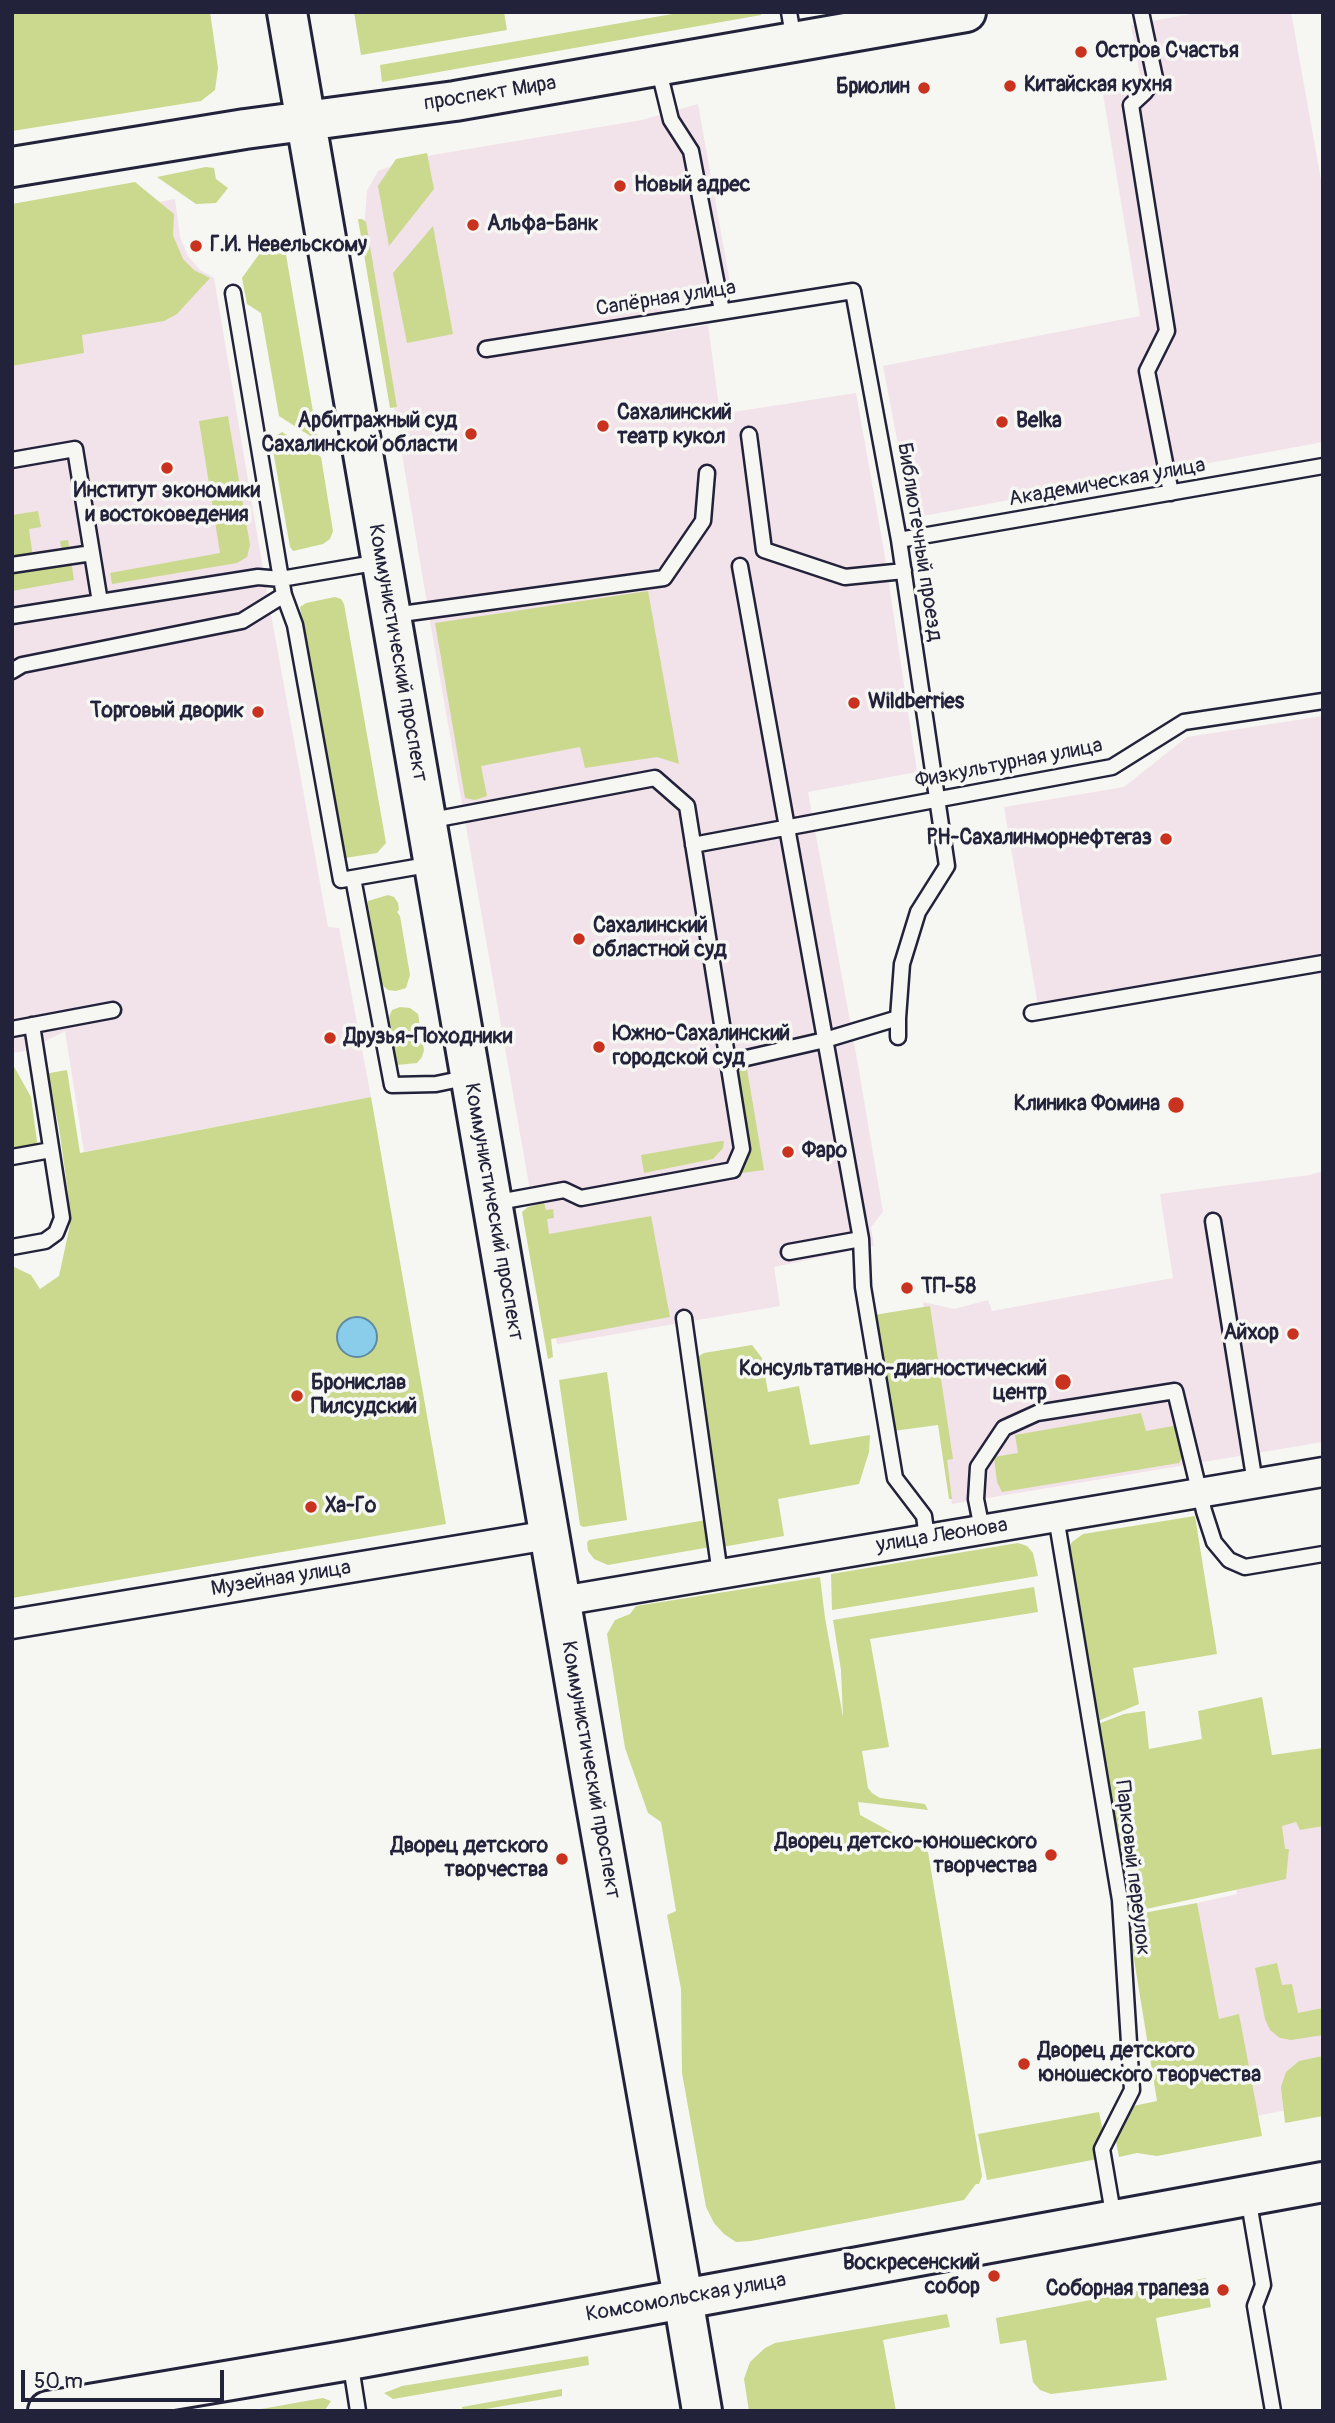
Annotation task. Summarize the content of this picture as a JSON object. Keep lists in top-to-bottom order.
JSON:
{
  "streets": {
    "main road": ["проспект Мира", "Коммунистический проспект", "Комсомольская улица"],
    "street": ["улица Леонова", "Музейная улица"],
    "lane": [
      "Сапёрная улица",
      "Академическая улица",
      "Библиотечный проезд",
      "Физкультурная улица",
      "Парковый переулок"
    ]
  },
  "crossings": [
    ["проспект Мира", "Коммунистический проспект"],
    ["Сапёрная улица", "Библиотечный проезд"],
    ["Академическая улица", "Библиотечный проезд"],
    ["Библиотечный проезд", "Физкультурная улица"],
    ["Коммунистический проспект", "улица Леонова"],
    ["Коммунистический проспект", "Музейная улица"],
    ["Коммунистический проспект", "Комсомольская улица"],
    ["улица Леонова", "Парковый переулок"],
    ["Парковый переулок", "Комсомольская улица"]
  ],
  "places": [
    "Остров Счастья",
    "Китайская кухня",
    "Бриолин",
    "Новый адрес",
    "Альфа-Банк",
    "Г.И. Невельскому",
    "Belka",
    "Сахалинский театр кукол",
    "Арбитражный суд Сахалинской области",
    "Институт экономики и востоковедения",
    "Wildberries",
    "Торговый дворик",
    "РН-Сахалинморнефтегаз",
    "Сахалинский областной суд",
    "Друзья-Походники",
    "Южно-Сахалинский городской суд",
    "Клиника Фомина",
    "Фаро",
    "ТП-58",
    "Айхор",
    "Консультативно-диагностический центр",
    "Бронислав Пилсудский",
    "Ха-Го",
    "Дворец детско-юношеского творчества",
    "Дворец детского творчества",
    "Дворец детского юношеского творчества",
    "Воскресенский собор",
    "Соборная трапеза"
  ],
  "scale_bar": "50 m"
}
